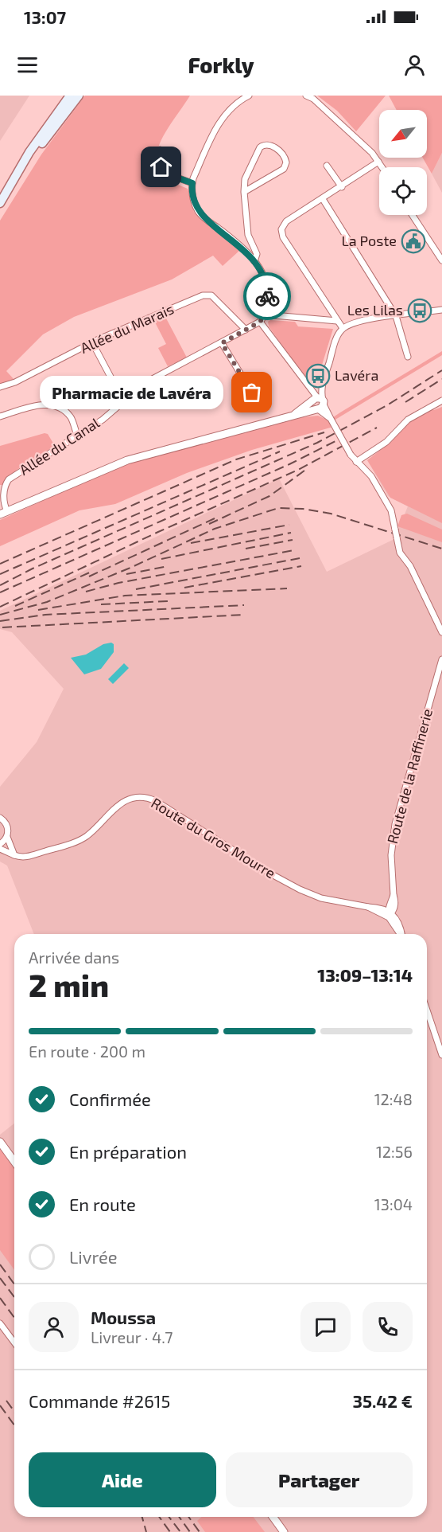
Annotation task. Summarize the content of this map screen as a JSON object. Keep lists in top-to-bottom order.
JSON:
{
  "streets": {
    "street": [
      "Allée du Marais",
      "Allée du Canal",
      "Route de la Raffinerie",
      "Route du Gros Mourre"
    ]
  },
  "crossings": [
    ["Allée du Marais", "Allée du Canal"],
    ["Route de la Raffinerie", "Route du Gros Mourre"]
  ],
  "places": {
    "public building": ["La Poste"],
    "bus stop": ["Les Lilas", "Lavéra"],
    "other": ["Pharmacie de Lavéra"]
  },
  "north": "bottom left",
  "page": {
    "status": "13:07",
    "header": "Forkly",
    "bubble": "Pharmacie de Lavéra",
    "heading": ["2 min", "Arrivée dans", "13:09–13:14"],
    "panel": [
      "Moussa",
      "Livreur · 4.7",
      "Commande #2615",
      "35.42 €"
    ],
    "bar": "En route · 200 m",
    "list": [
      ["Confirmée", "12:48"],
      ["En préparation", "12:56"],
      ["En route", "13:04"],
      "Livrée"
    ],
    "buttons": ["Aide", "Partager"]
  }
}
